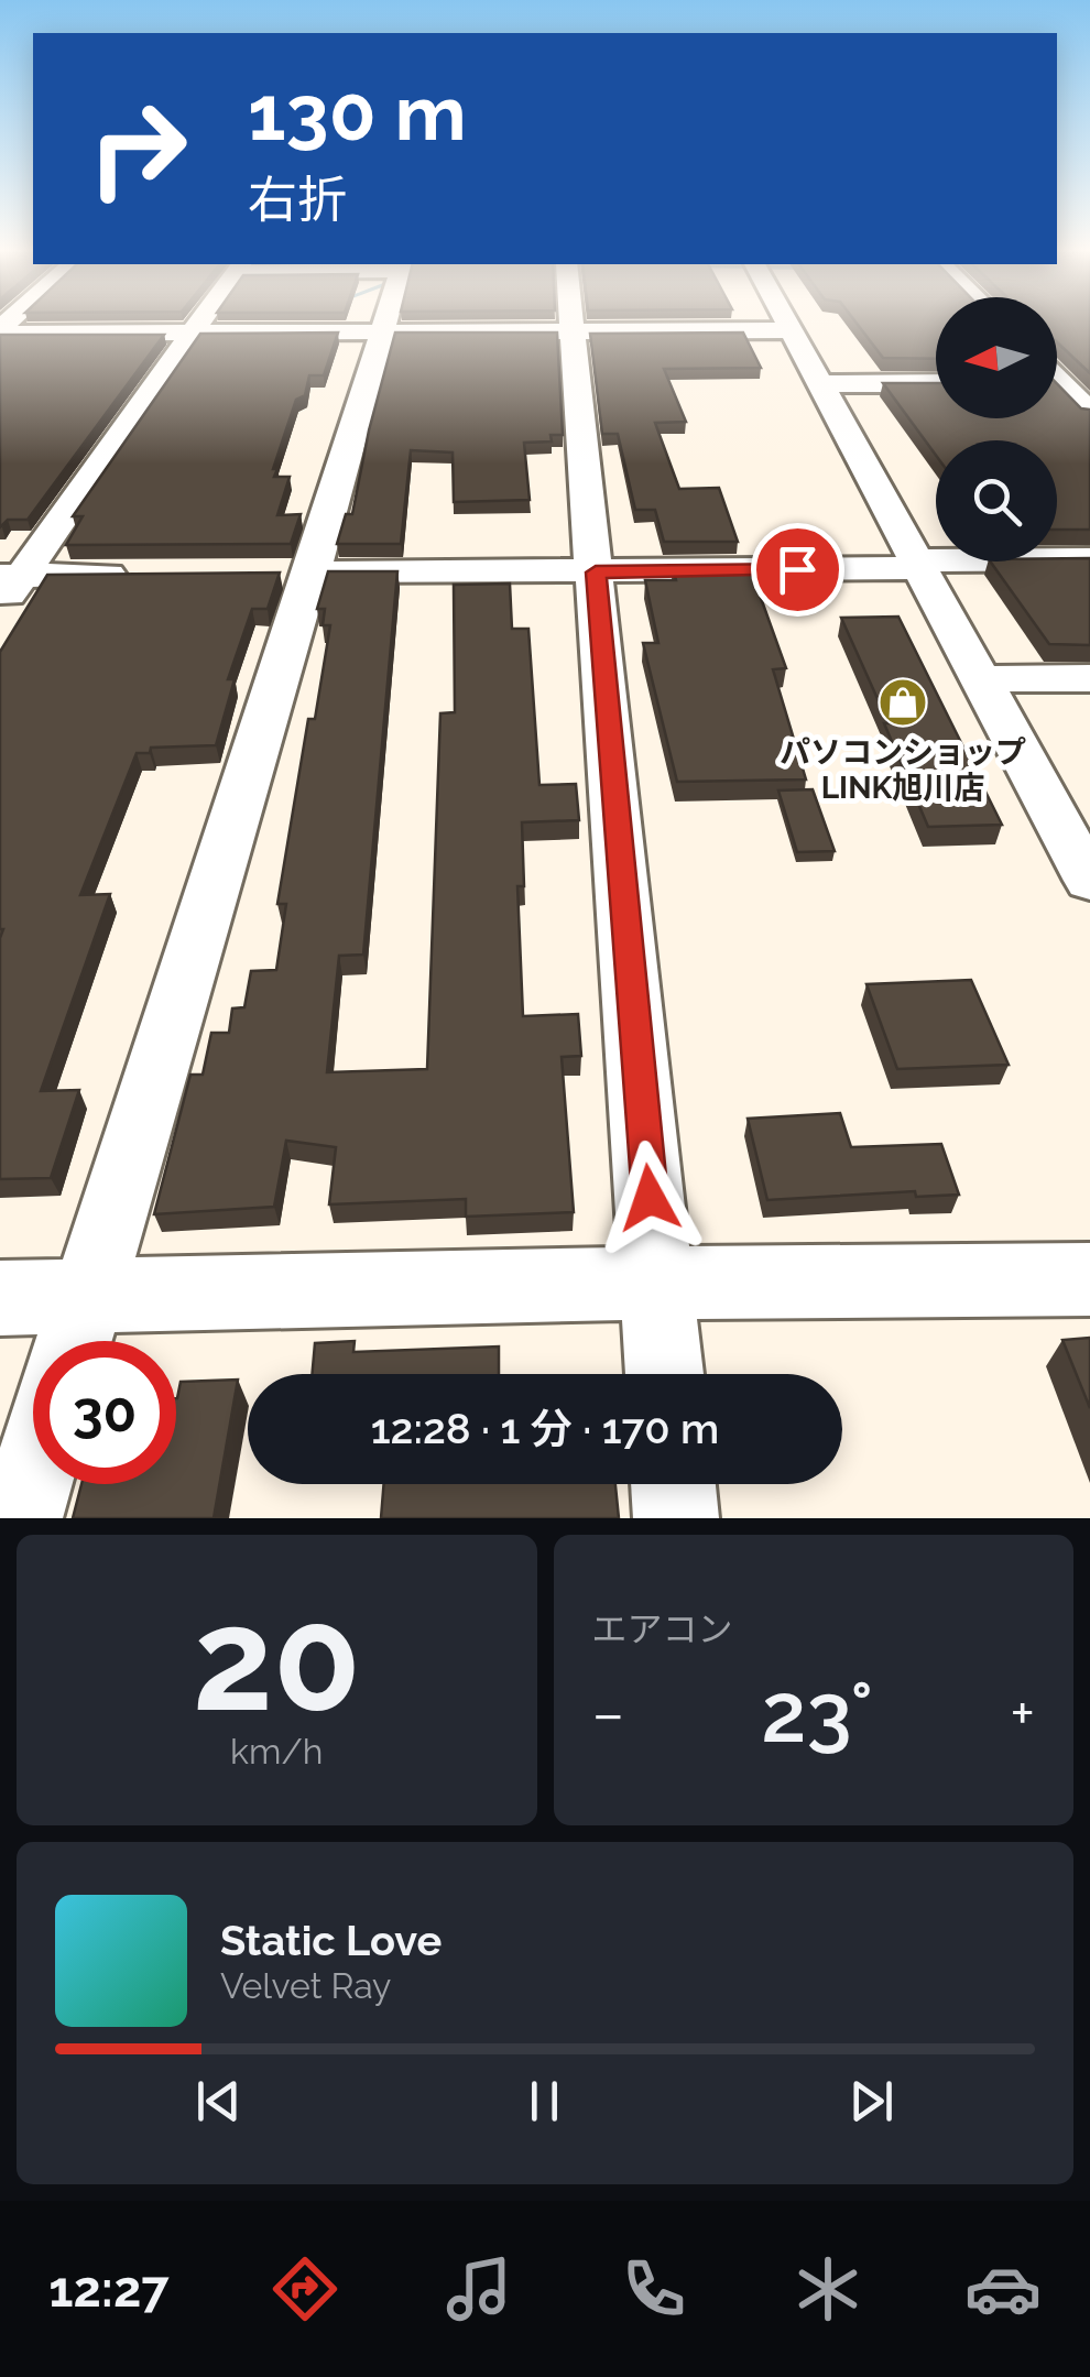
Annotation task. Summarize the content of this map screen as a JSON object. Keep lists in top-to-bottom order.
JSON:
{
  "places": {
    "shop": ["パソコンショップ LINK旭川店"]
  },
  "north": "left",
  "page": {
    "turn": ["130 m", "右折"],
    "limit": "30",
    "trip": "12:28 · 1 分 · 170 m",
    "tile": [
      ["20", "km/h"],
      "エアコン"
    ],
    "heat": ["−", "23°", "+"],
    "song": ["Static Love", "Velvet Ray"],
    "tabs": "12:27"
  }
}
